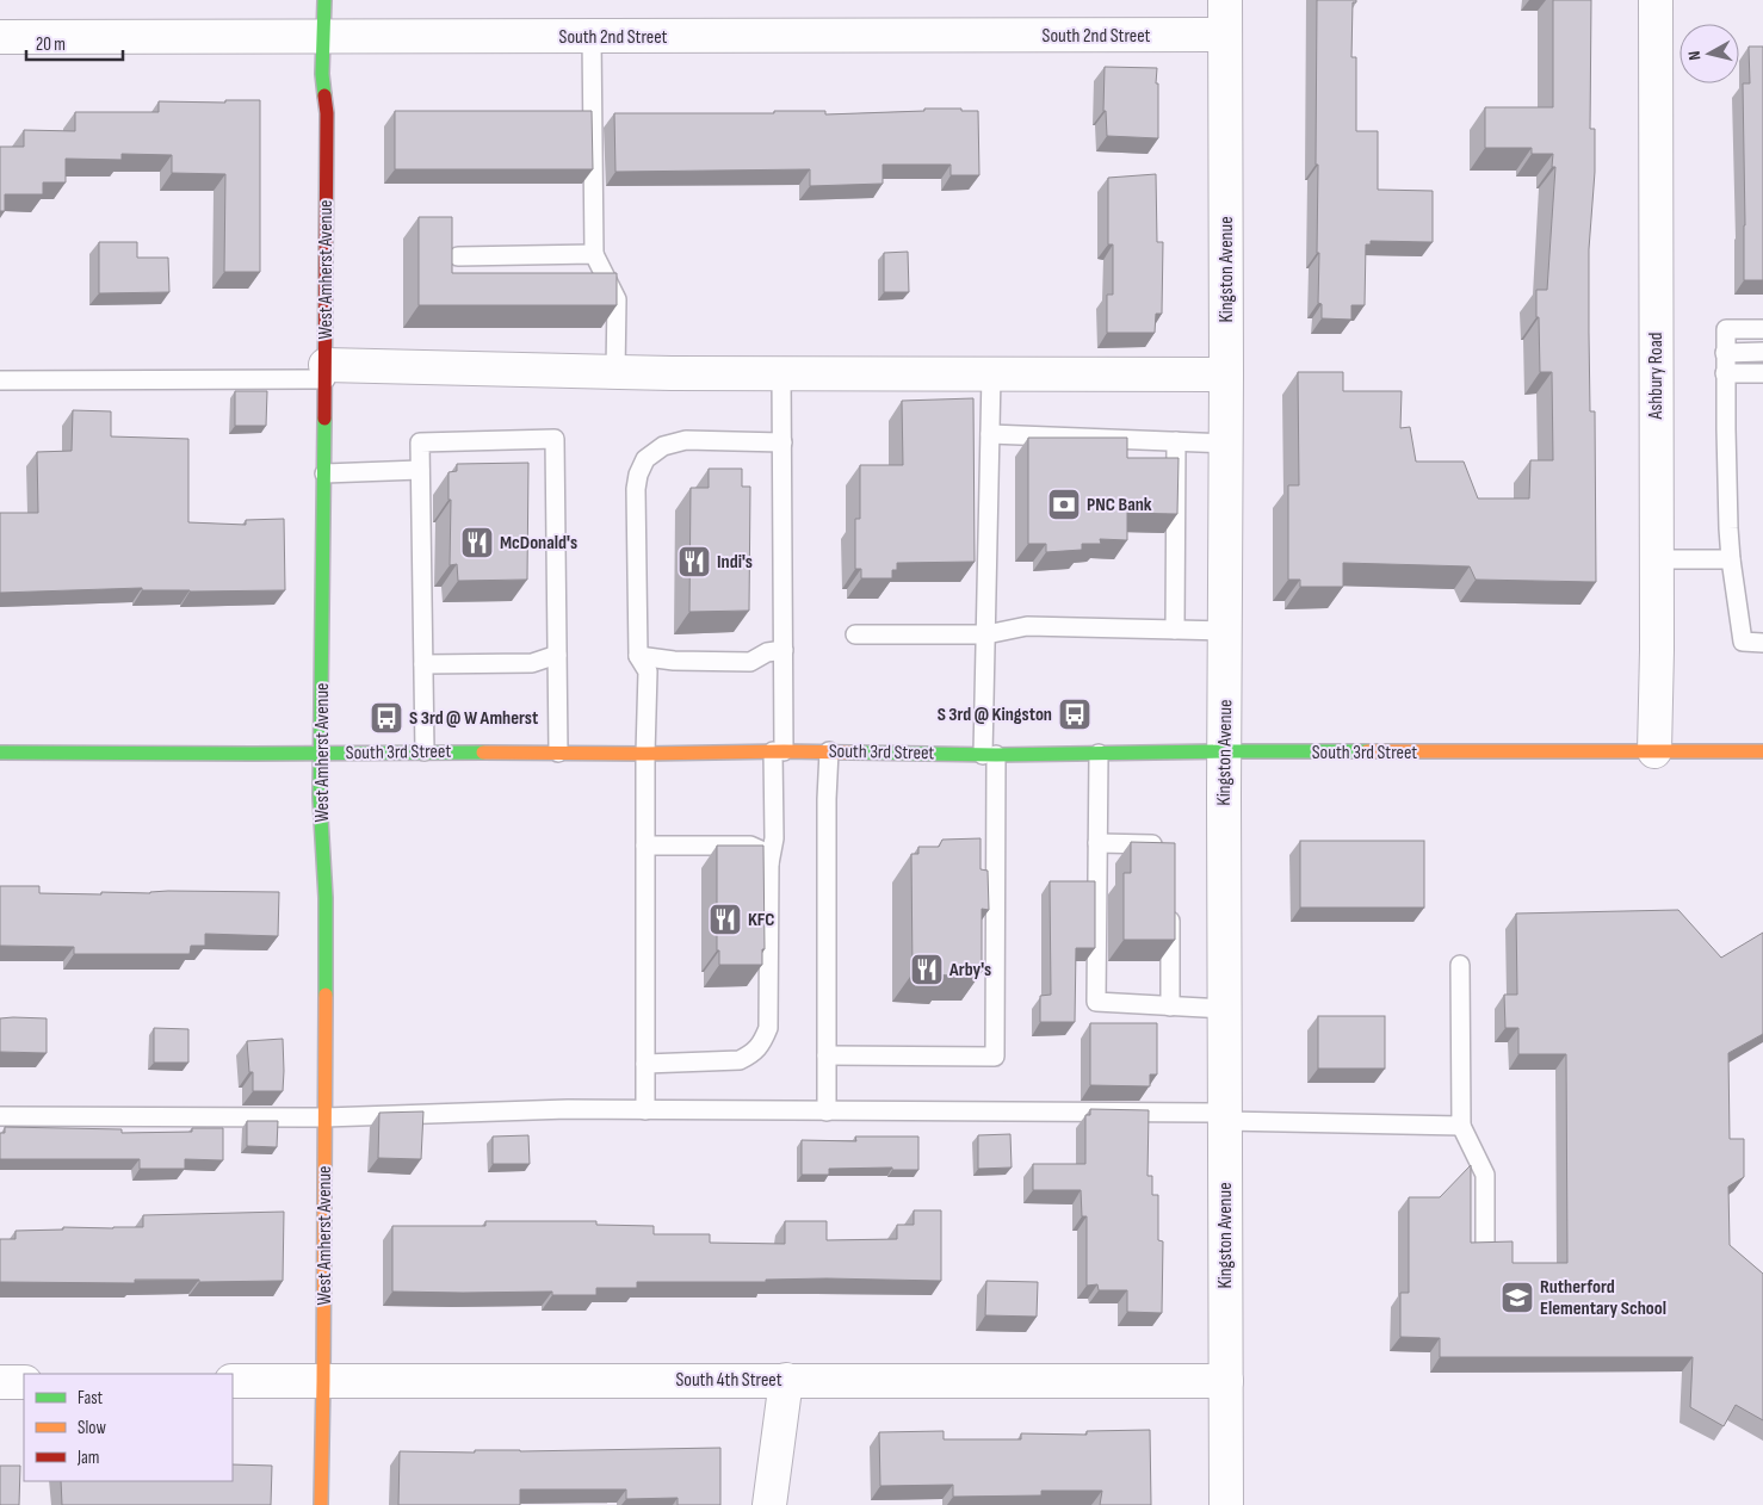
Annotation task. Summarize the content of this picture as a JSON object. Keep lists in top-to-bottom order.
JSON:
{
  "streets": {
    "street": [
      "South 2nd Street",
      "West Amherst Avenue",
      "Kingston Avenue",
      "Ashbury Road",
      "South 3rd Street",
      "South 4th Street"
    ]
  },
  "crossings": [
    ["South 2nd Street", "West Amherst Avenue"],
    ["South 2nd Street", "Kingston Avenue"],
    ["West Amherst Avenue", "South 3rd Street"],
    ["West Amherst Avenue", "South 4th Street"],
    ["Kingston Avenue", "South 3rd Street"],
    ["Kingston Avenue", "South 4th Street"],
    ["Ashbury Road", "South 3rd Street"]
  ],
  "places": {
    "bank": ["PNC Bank"],
    "restaurant": [
      "McDonald's",
      "Indi's",
      "KFC",
      "Arby's"
    ],
    "bus stop": ["S 3rd @ Kingston", "S 3rd @ W Amherst"],
    "school or university": ["Rutherford Elementary School"]
  },
  "legend": ["Fast", "Slow", "Jam"],
  "scale_bar": "20 m",
  "north": "left"
}
